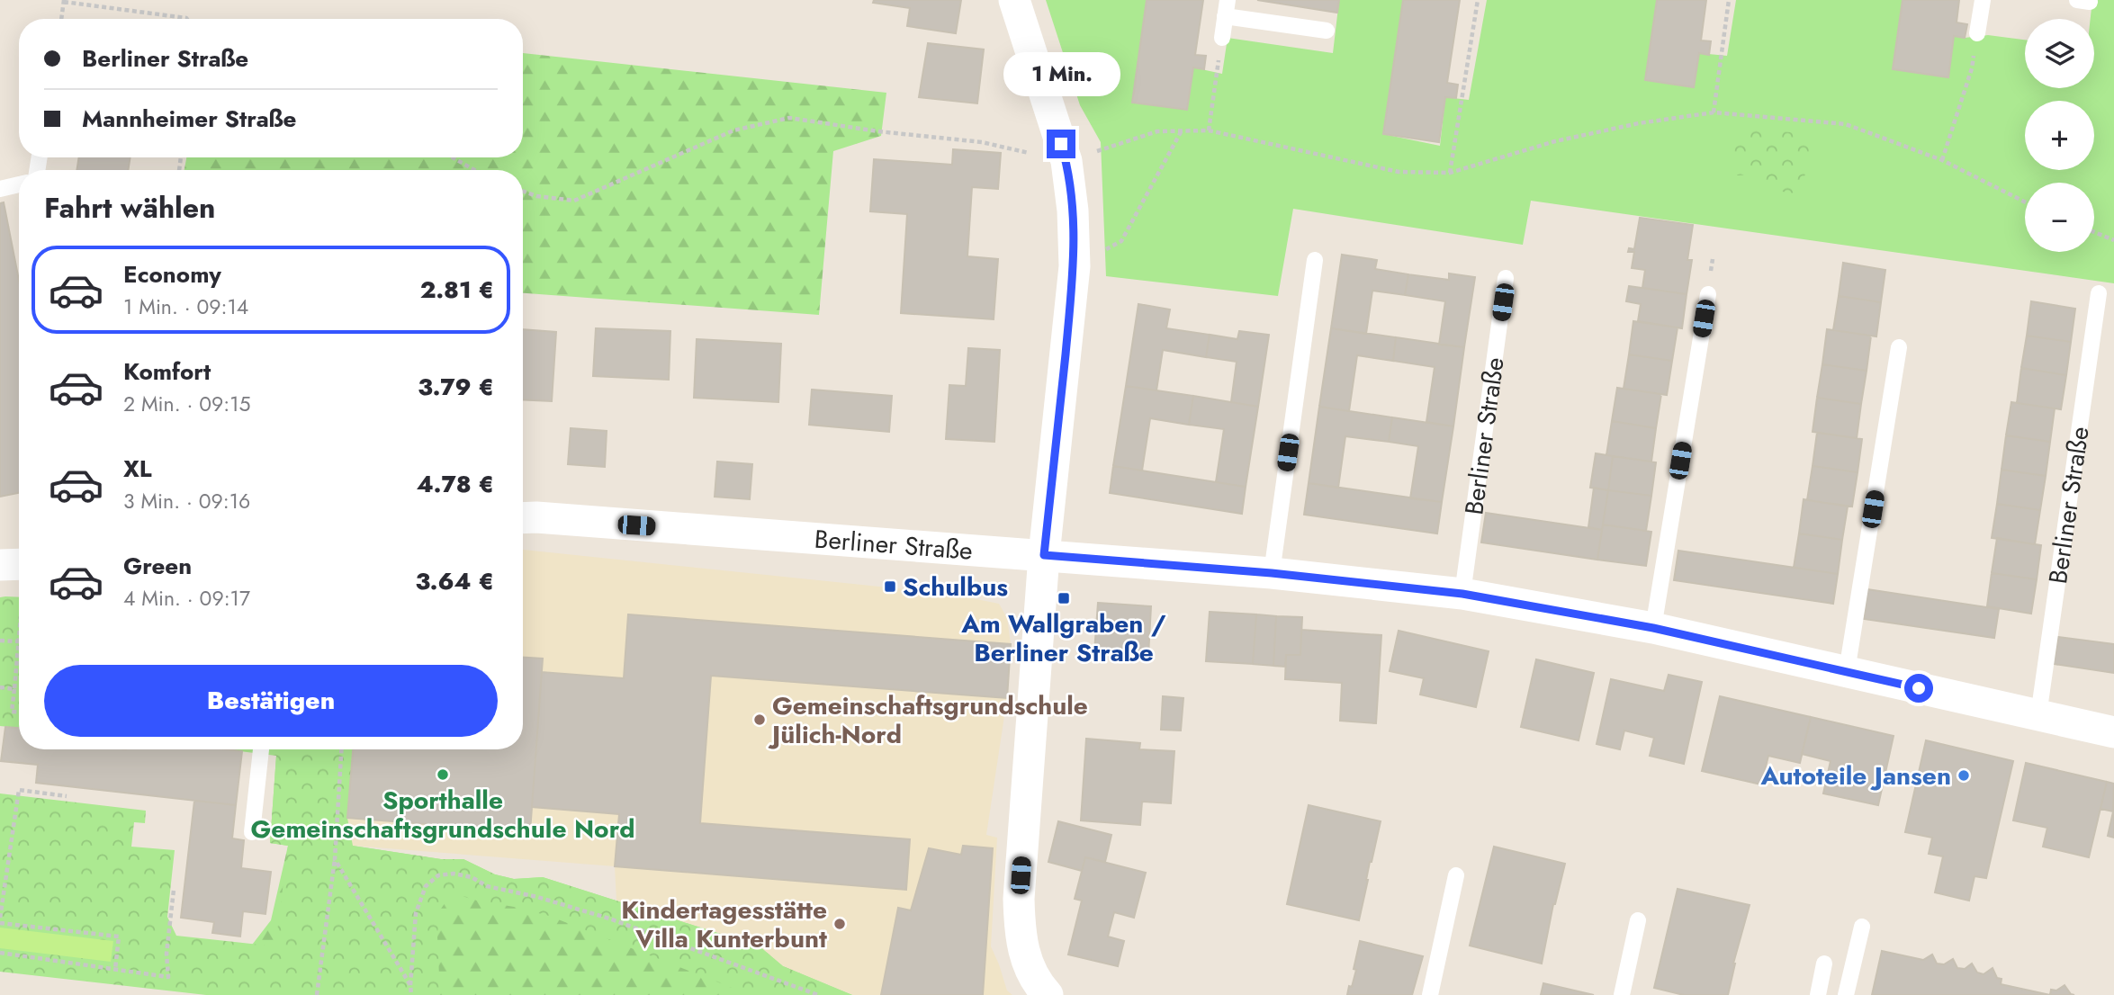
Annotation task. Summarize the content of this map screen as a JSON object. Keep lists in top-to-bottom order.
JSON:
{
  "streets": {
    "street": ["Berliner Straße"]
  },
  "places": {
    "transit": ["Schulbus", "Am Wallgraben / Berliner Straße"],
    "other": [
      "Gemeinschaftsgrundschule Jülich-Nord",
      "Sporthalle Gemeinschaftsgrundschule Nord",
      "Autoteile Jansen",
      "Kindertagesstätte Villa Kunterbunt"
    ]
  },
  "page": {
    "map_buttons": ["+", "−"],
    "banner": ["Berliner Straße", "Mannheimer Straße"],
    "bubble": "1 Min.",
    "heading": "Fahrt wählen",
    "list": [
      {
        "name": "Economy",
        "note": "1 Min. · 09:14",
        "value": "2.81 €"
      },
      {
        "name": "Komfort",
        "note": "2 Min. · 09:15",
        "value": "3.79 €"
      },
      {
        "name": "XL",
        "note": "3 Min. · 09:16",
        "value": "4.78 €"
      },
      {
        "name": "Green",
        "note": "4 Min. · 09:17",
        "value": "3.64 €"
      }
    ],
    "buttons": "Bestätigen"
  }
}
